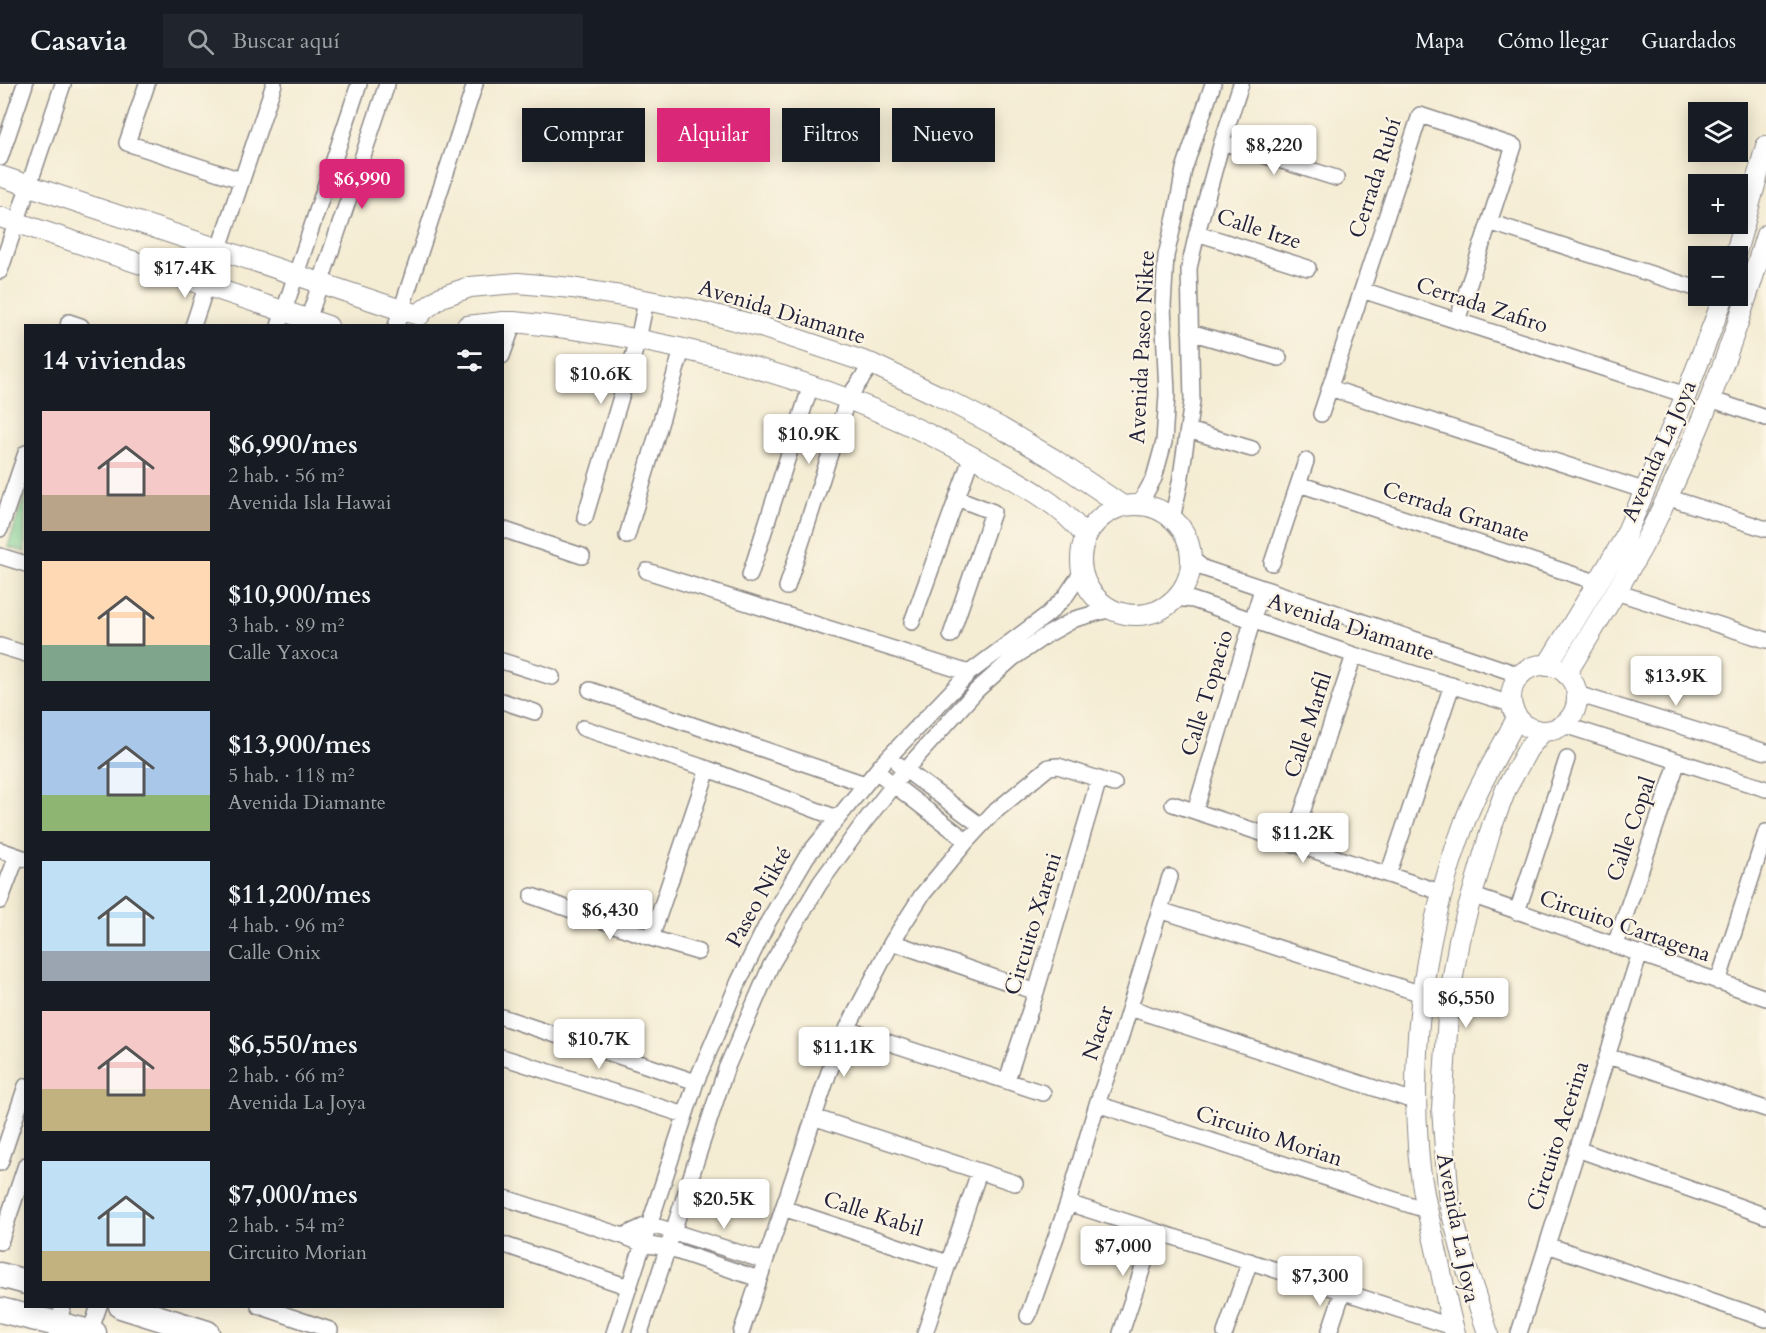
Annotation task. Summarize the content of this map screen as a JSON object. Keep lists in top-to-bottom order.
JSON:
{
  "streets": {
    "street": [
      "Cerrada Rubí",
      "Calle Itze",
      "Cerrada Zafiro",
      "Avenida Diamante",
      "Avenida Paseo Nikte",
      "Avenida La Joya",
      "Cerrada Granate",
      "Calle Topacio",
      "Calle Marfil",
      "Calle Copal",
      "Paseo Nikté",
      "Circuito Xareni",
      "Circuito Cartagena",
      "Nacar",
      "Circuito Morian",
      "Circuito Acerina",
      "Calle Kabil"
    ]
  },
  "crossings": [
    ["Cerrada Rubí", "Cerrada Zafiro"],
    ["Calle Itze", "Avenida Paseo Nikte"],
    ["Cerrada Zafiro", "Avenida La Joya"],
    ["Avenida Diamante", "Avenida Paseo Nikte"],
    ["Avenida Diamante", "Avenida La Joya"],
    ["Avenida Diamante", "Calle Topacio"],
    ["Avenida Diamante", "Calle Marfil"],
    ["Avenida Diamante", "Paseo Nikté"],
    ["Avenida Paseo Nikte", "Paseo Nikté"],
    ["Avenida La Joya", "Cerrada Granate"],
    ["Avenida La Joya", "Circuito Cartagena"],
    ["Avenida La Joya", "Circuito Morian"],
    ["Calle Copal", "Circuito Cartagena"],
    ["Circuito Xareni", "Calle Kabil"],
    ["Circuito Cartagena", "Circuito Acerina"],
    ["Nacar", "Circuito Morian"]
  ],
  "page": {
    "header": "Casavia",
    "search": "Buscar aquí",
    "nav": ["Mapa", "Cómo llegar", "Guardados"],
    "map_buttons": ["+", "−"],
    "chip": [
      "Comprar",
      "Alquilar",
      "Filtros",
      "Nuevo"
    ],
    "price": [
      "$8,220",
      "$6,990",
      "$17.4K",
      "$10.6K",
      "$10.9K",
      "$13.9K",
      "$11.2K",
      "$6,430",
      "$6,550",
      "$10.7K",
      "$11.1K",
      "$20.5K",
      "$7,000",
      "$7,300"
    ],
    "heading": "14 viviendas",
    "list": [
      {
        "name": "$6,990/mes",
        "note": "2 hab. · 56 m² · Avenida Isla Hawai"
      },
      {
        "name": "$10,900/mes",
        "note": "3 hab. · 89 m² · Calle Yaxoca"
      },
      {
        "name": "$13,900/mes",
        "note": "5 hab. · 118 m² · Avenida Diamante"
      },
      {
        "name": "$11,200/mes",
        "note": "4 hab. · 96 m² · Calle Onix"
      },
      {
        "name": "$6,550/mes",
        "note": "2 hab. · 66 m² · Avenida La Joya"
      },
      {
        "name": "$7,000/mes",
        "note": "2 hab. · 54 m² · Circuito Morian"
      }
    ]
  }
}
